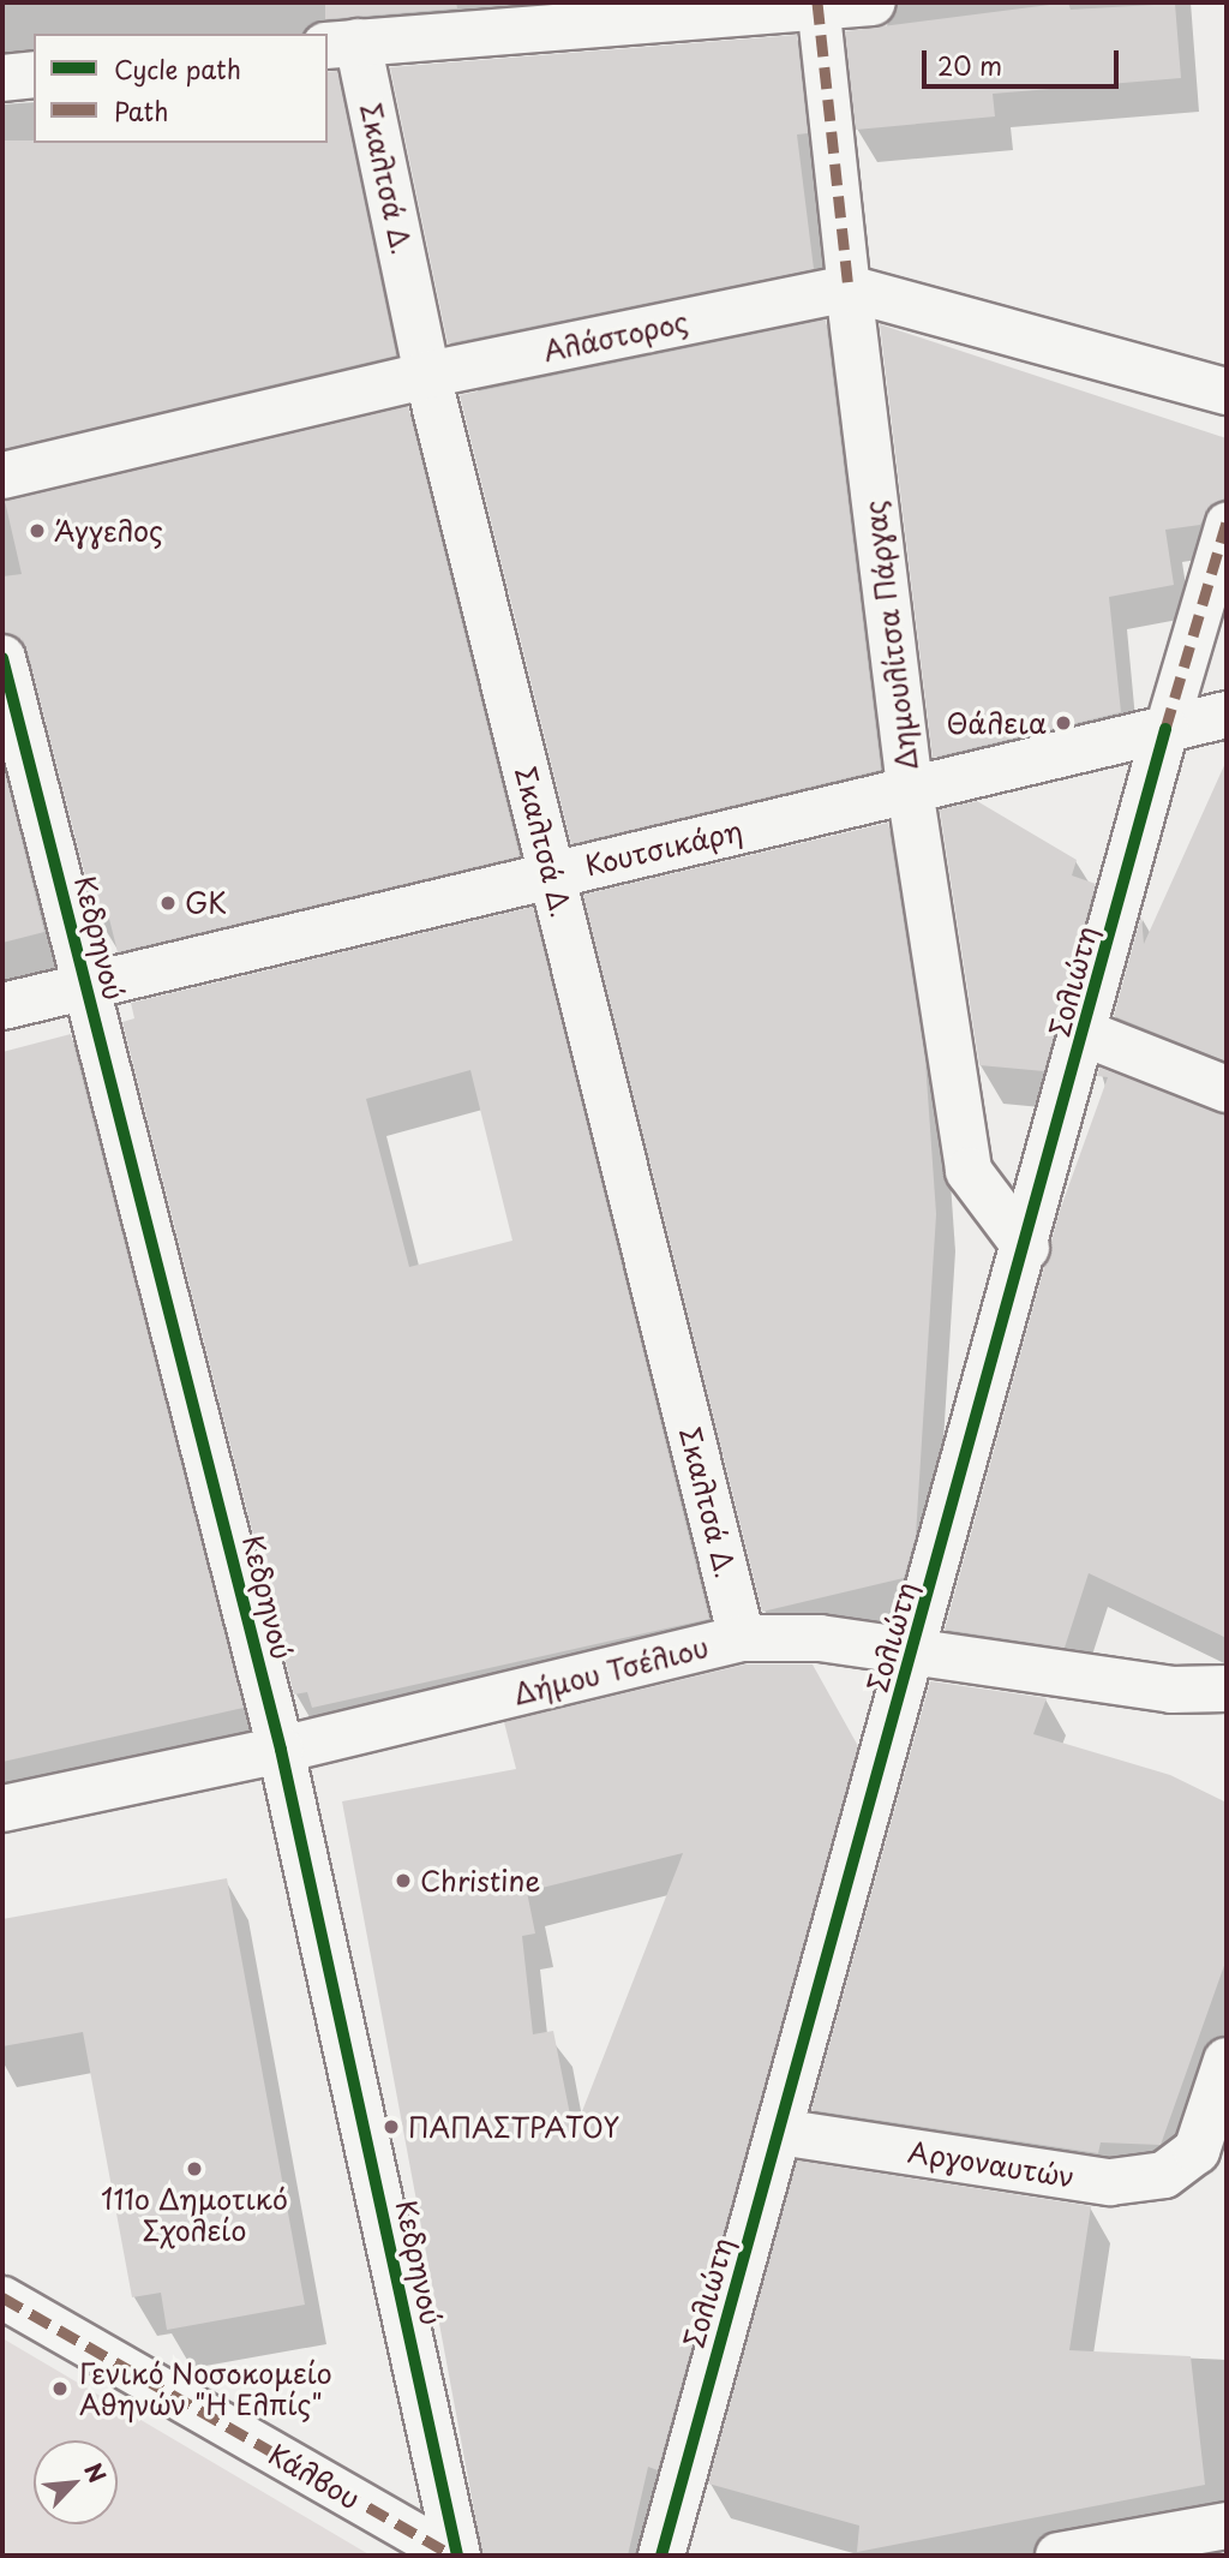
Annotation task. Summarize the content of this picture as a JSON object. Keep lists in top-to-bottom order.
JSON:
{
  "streets": {
    "street": [
      "Σκαλτσά Δ.",
      "Αλάστορος",
      "Δημουλίτσα Πάργας",
      "Κουτσικάρη",
      "Κεδρηνού",
      "Σολιώτη",
      "Δήμου Τσέλιου",
      "Αργοναυτών",
      "Κάλβου"
    ]
  },
  "crossings": [
    ["Σκαλτσά Δ.", "Αλάστορος"],
    ["Σκαλτσά Δ.", "Κουτσικάρη"],
    ["Σκαλτσά Δ.", "Δήμου Τσέλιου"],
    ["Αλάστορος", "Δημουλίτσα Πάργας"],
    ["Δημουλίτσα Πάργας", "Κουτσικάρη"],
    ["Δημουλίτσα Πάργας", "Σολιώτη"],
    ["Κουτσικάρη", "Κεδρηνού"],
    ["Κουτσικάρη", "Σολιώτη"],
    ["Κεδρηνού", "Δήμου Τσέλιου"],
    ["Κεδρηνού", "Κάλβου"],
    ["Σολιώτη", "Δήμου Τσέλιου"],
    ["Σολιώτη", "Αργοναυτών"]
  ],
  "places": [
    "Άγγελος",
    "Θάλεια",
    "GK",
    "Christine",
    "ΠΑΠΑΣΤΡΑΤΟΥ",
    "111ο Δημοτικό Σχολείο",
    "Γενικό Νοσοκομείο Αθηνών \"Η Ελπίς\""
  ],
  "legend": ["Cycle path", "Path"],
  "scale_bar": "20 m",
  "north": "top right"
}
